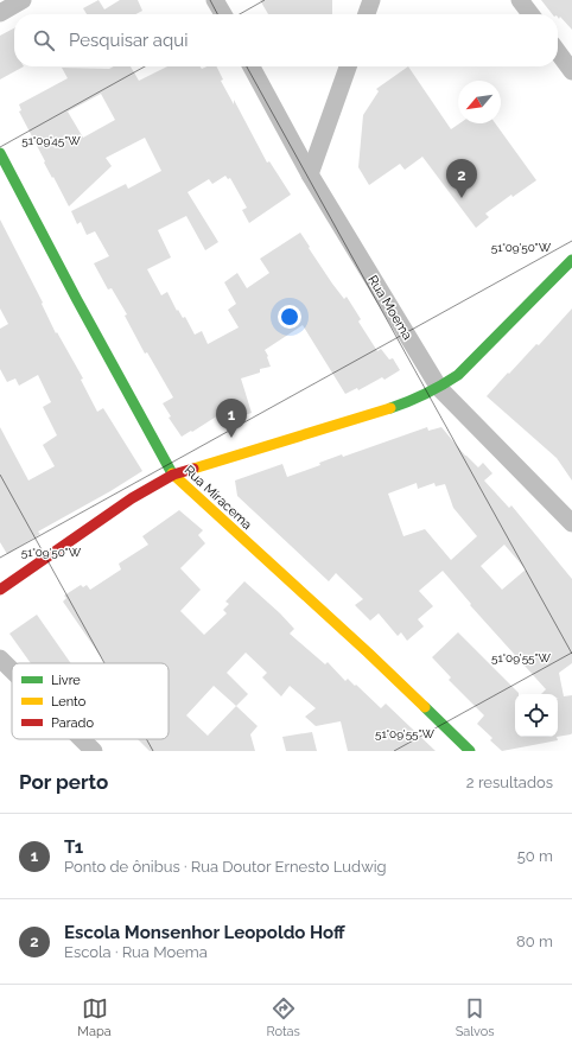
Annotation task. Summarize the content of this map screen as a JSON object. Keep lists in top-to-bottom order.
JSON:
{
  "streets": {
    "street": ["Rua Moema", "Rua Miracema"]
  },
  "legend": ["Livre", "Lento", "Parado"],
  "north": "bottom left",
  "page": {
    "search": "Pesquisar aqui",
    "pins": ["2", "1"],
    "heading": ["Por perto", "2 resultados"],
    "list": [
      {
        "mark": "1",
        "name": "T1",
        "note": "Ponto de ônibus · Rua Doutor Ernesto Ludwig",
        "value": "50 m"
      },
      {
        "mark": "2",
        "name": "Escola Monsenhor Leopoldo Hoff",
        "note": "Escola · Rua Moema",
        "value": "80 m"
      }
    ],
    "nav": ["Mapa", "Rotas", "Salvos"]
  },
  "coordinates": ["51°09'45\"W", "51°09'50\"W", "51°09'55\"W"]
}
